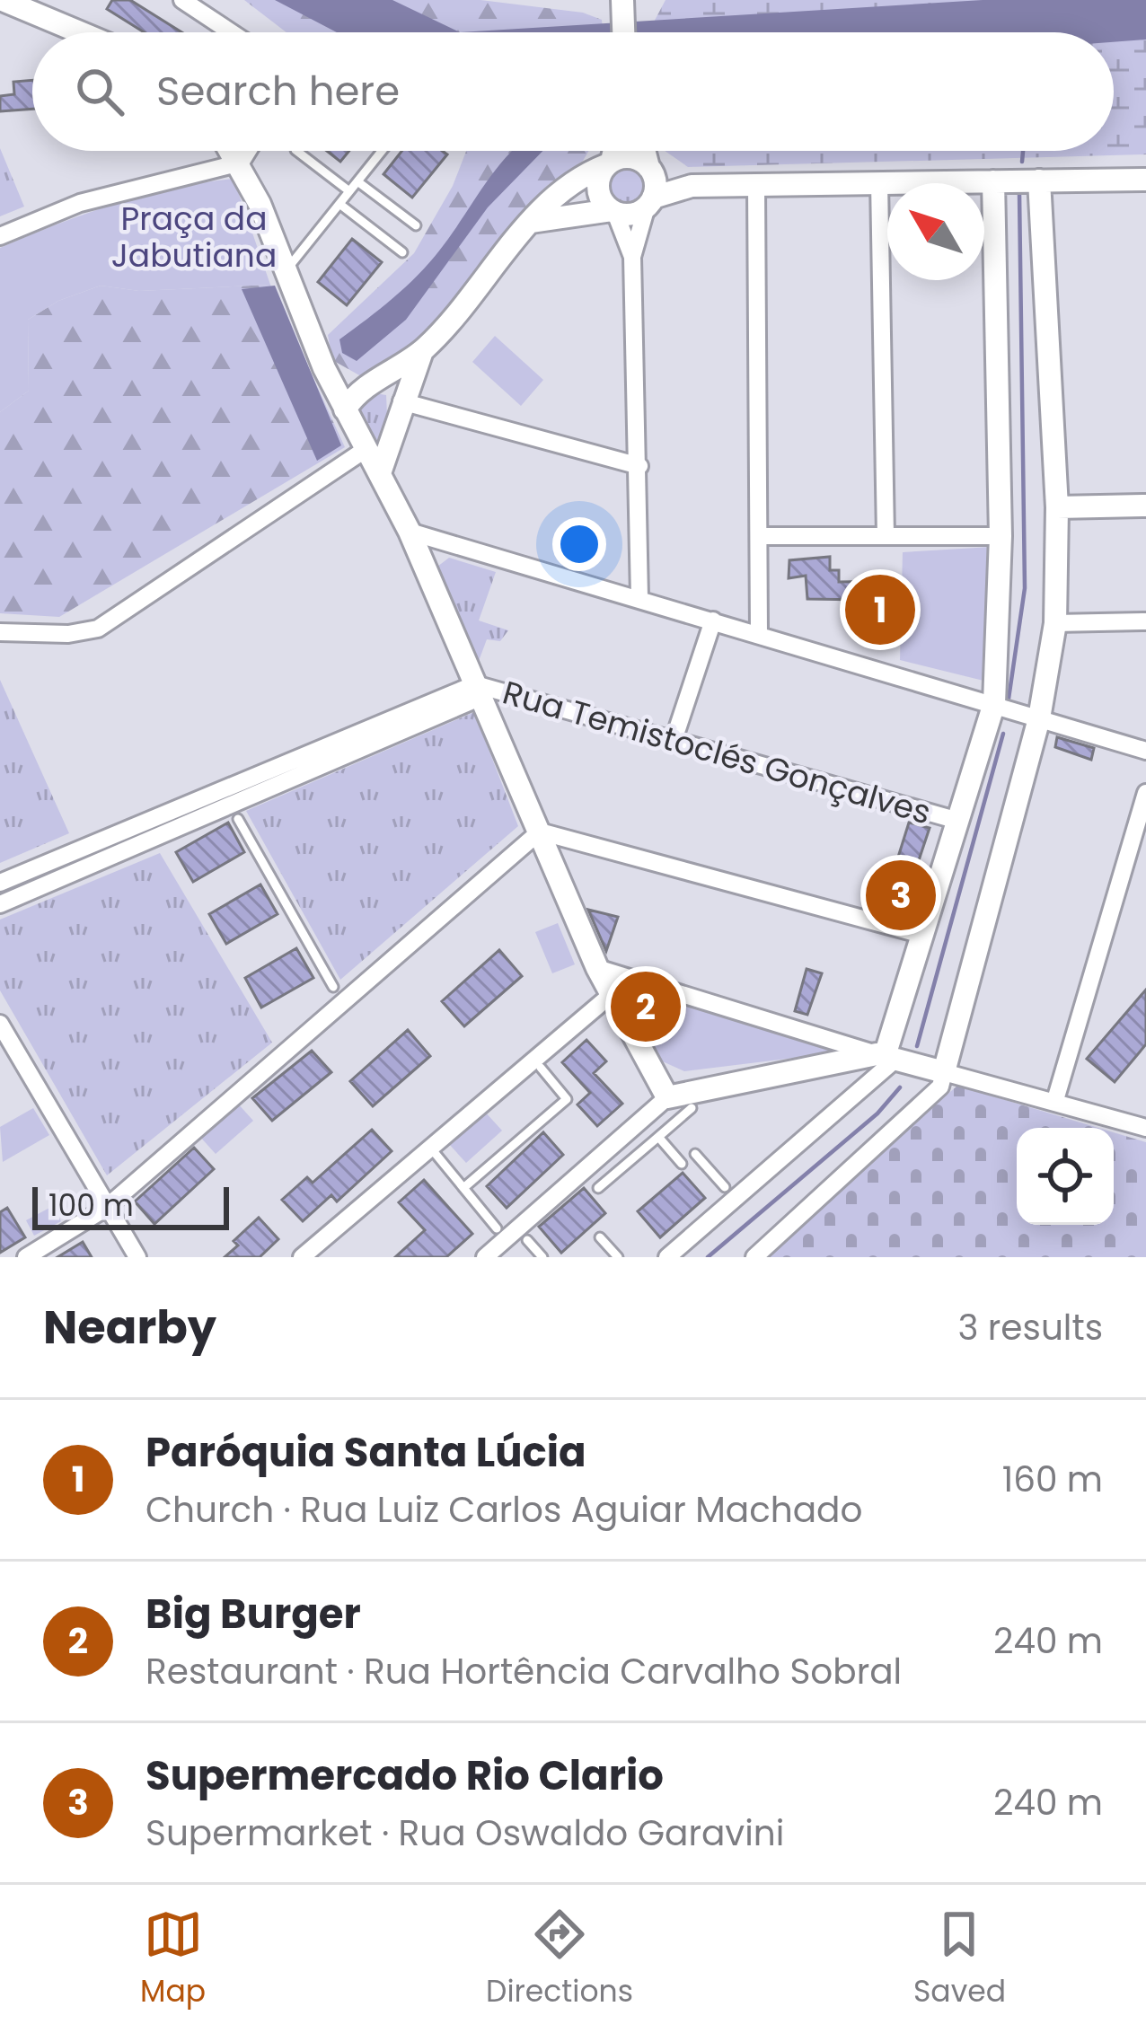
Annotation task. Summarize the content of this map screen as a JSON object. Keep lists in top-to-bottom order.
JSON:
{
  "streets": {
    "street": ["Rua Temistoclés Gonçalves"]
  },
  "parks": ["Praça da Jabutiana"],
  "scale_bar": "100 m",
  "north": "top left",
  "page": {
    "search": "Search here",
    "pins": ["1", "3", "2"],
    "scale": "100 m",
    "heading": ["Nearby", "3 results"],
    "list": [
      {
        "mark": "1",
        "name": "Paróquia Santa Lúcia",
        "note": "Church · Rua Luiz Carlos Aguiar Machado",
        "value": "160 m"
      },
      {
        "mark": "2",
        "name": "Big Burger",
        "note": "Restaurant · Rua Hortência Carvalho Sobral",
        "value": "240 m"
      },
      {
        "mark": "3",
        "name": "Supermercado Rio Clario",
        "note": "Supermarket · Rua Oswaldo Garavini",
        "value": "240 m"
      }
    ],
    "nav": ["Map", "Directions", "Saved"]
  }
}
